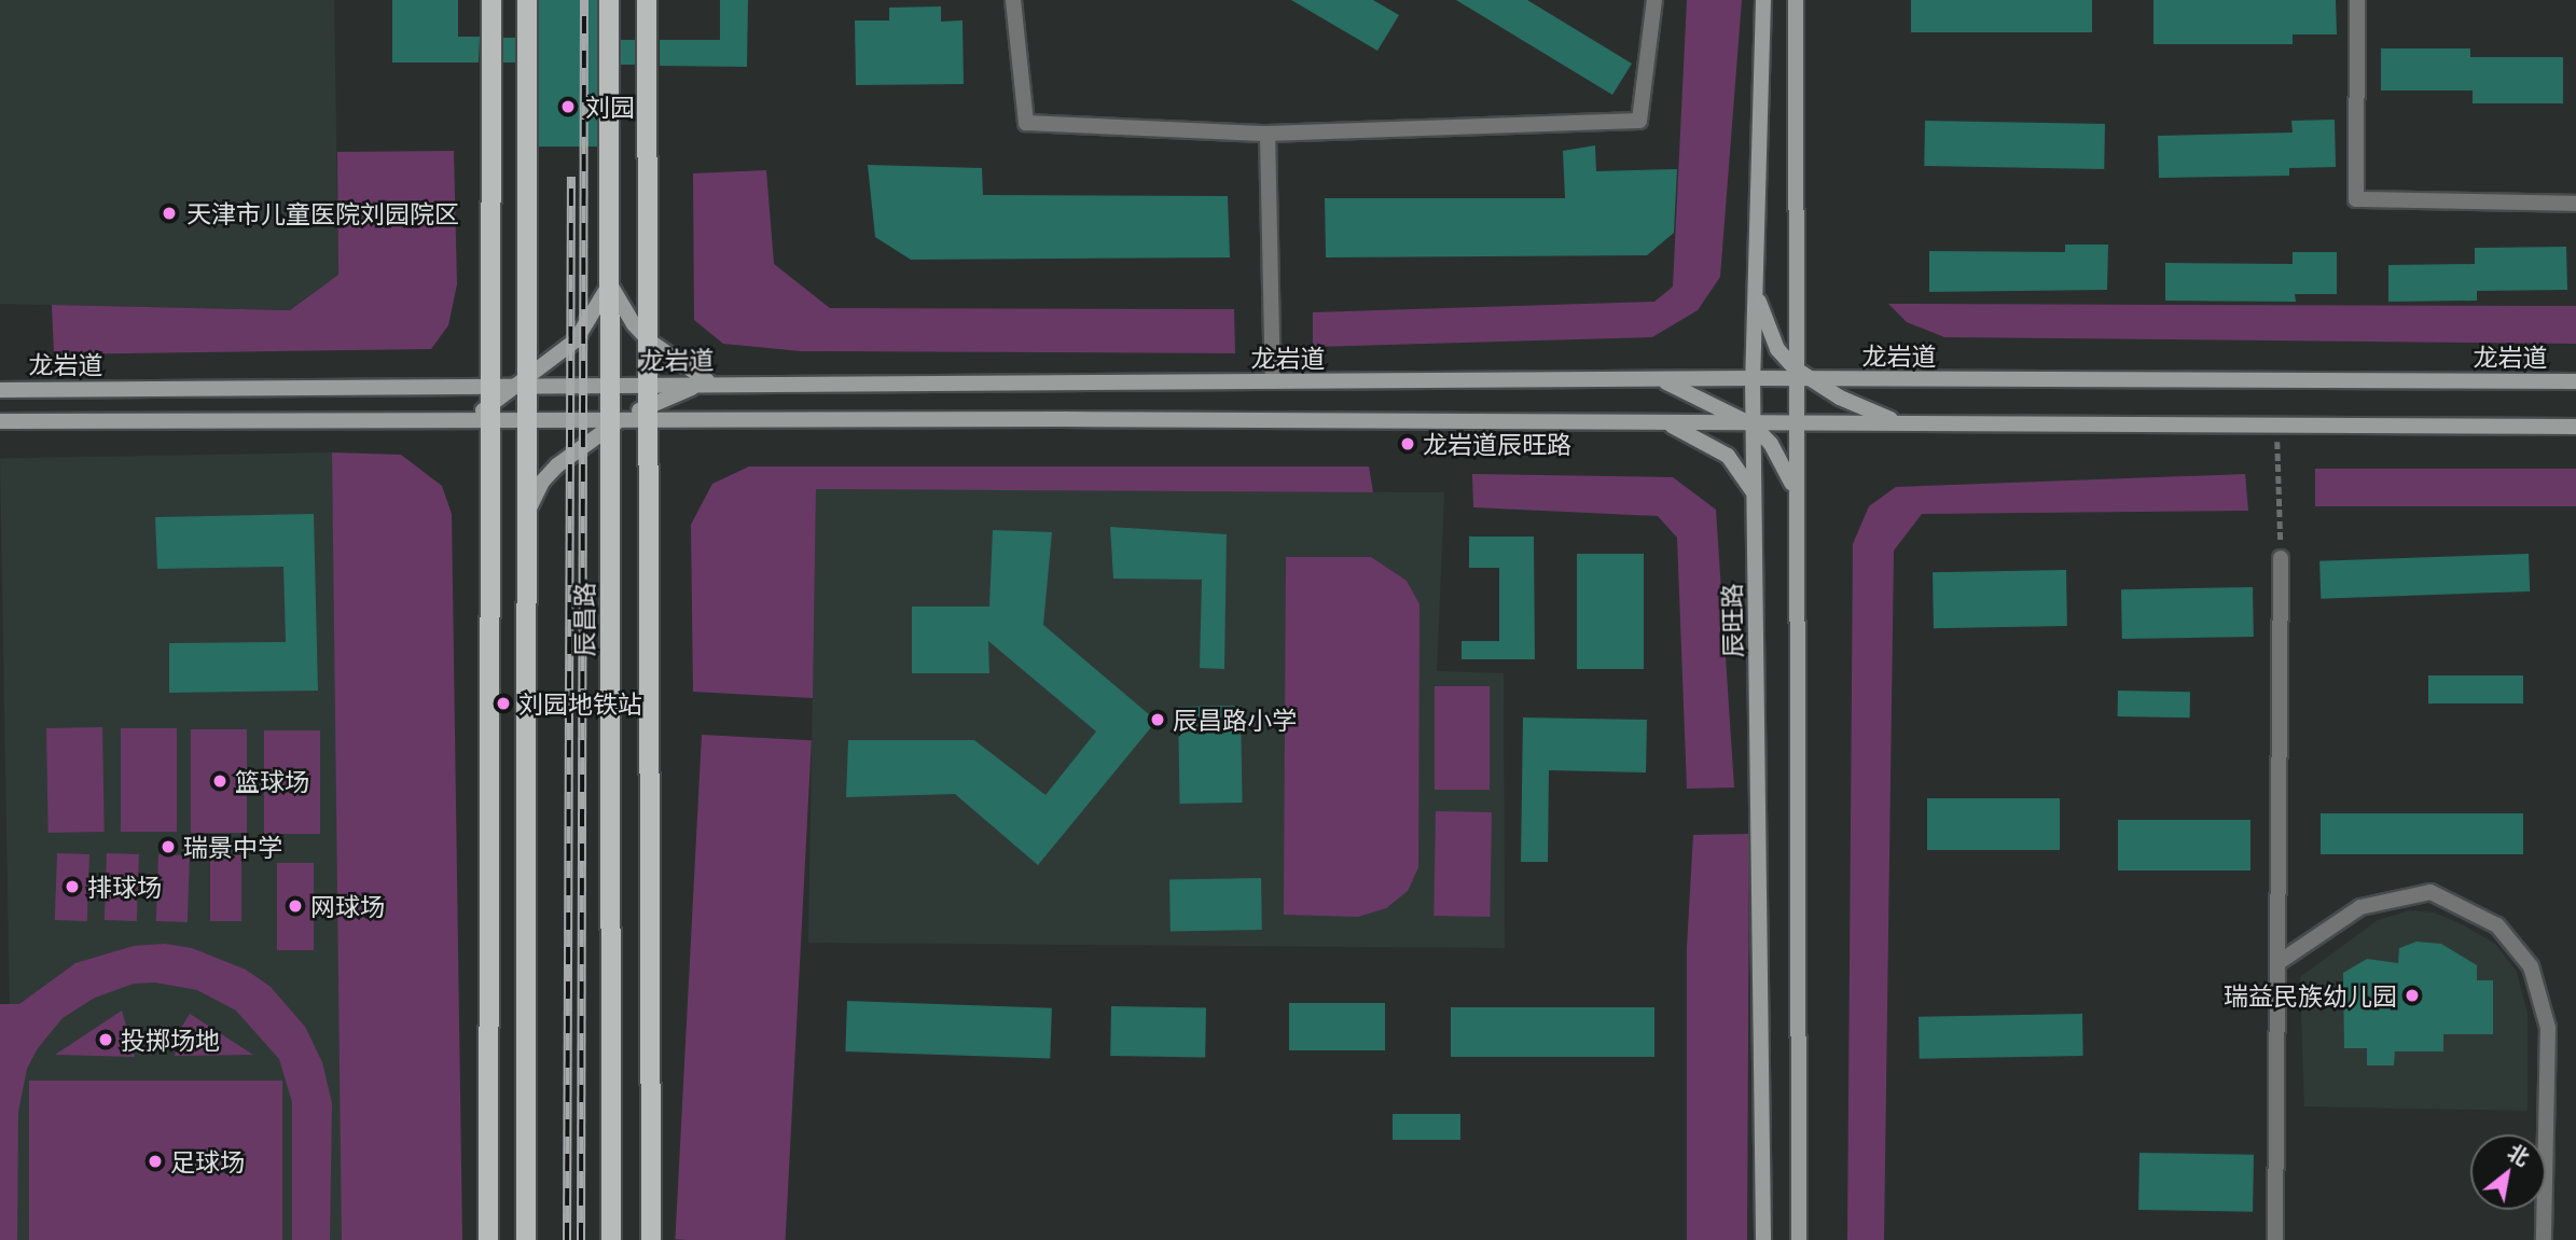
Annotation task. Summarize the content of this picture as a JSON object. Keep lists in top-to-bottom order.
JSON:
{
  "streets": {
    "main road": ["龙岩道", "辰昌路", "辰旺路"]
  },
  "crossings": [
    ["龙岩道", "辰昌路"],
    ["龙岩道", "辰旺路"]
  ],
  "places": [
    "刘园",
    "天津市儿童医院刘园院区",
    "龙岩道辰旺路",
    "刘园地铁站",
    "辰昌路小学",
    "篮球场",
    "瑞景中学",
    "排球场",
    "网球场",
    "瑞益民族幼儿园",
    "投掷场地",
    "足球场"
  ],
  "north": "top right"
}
